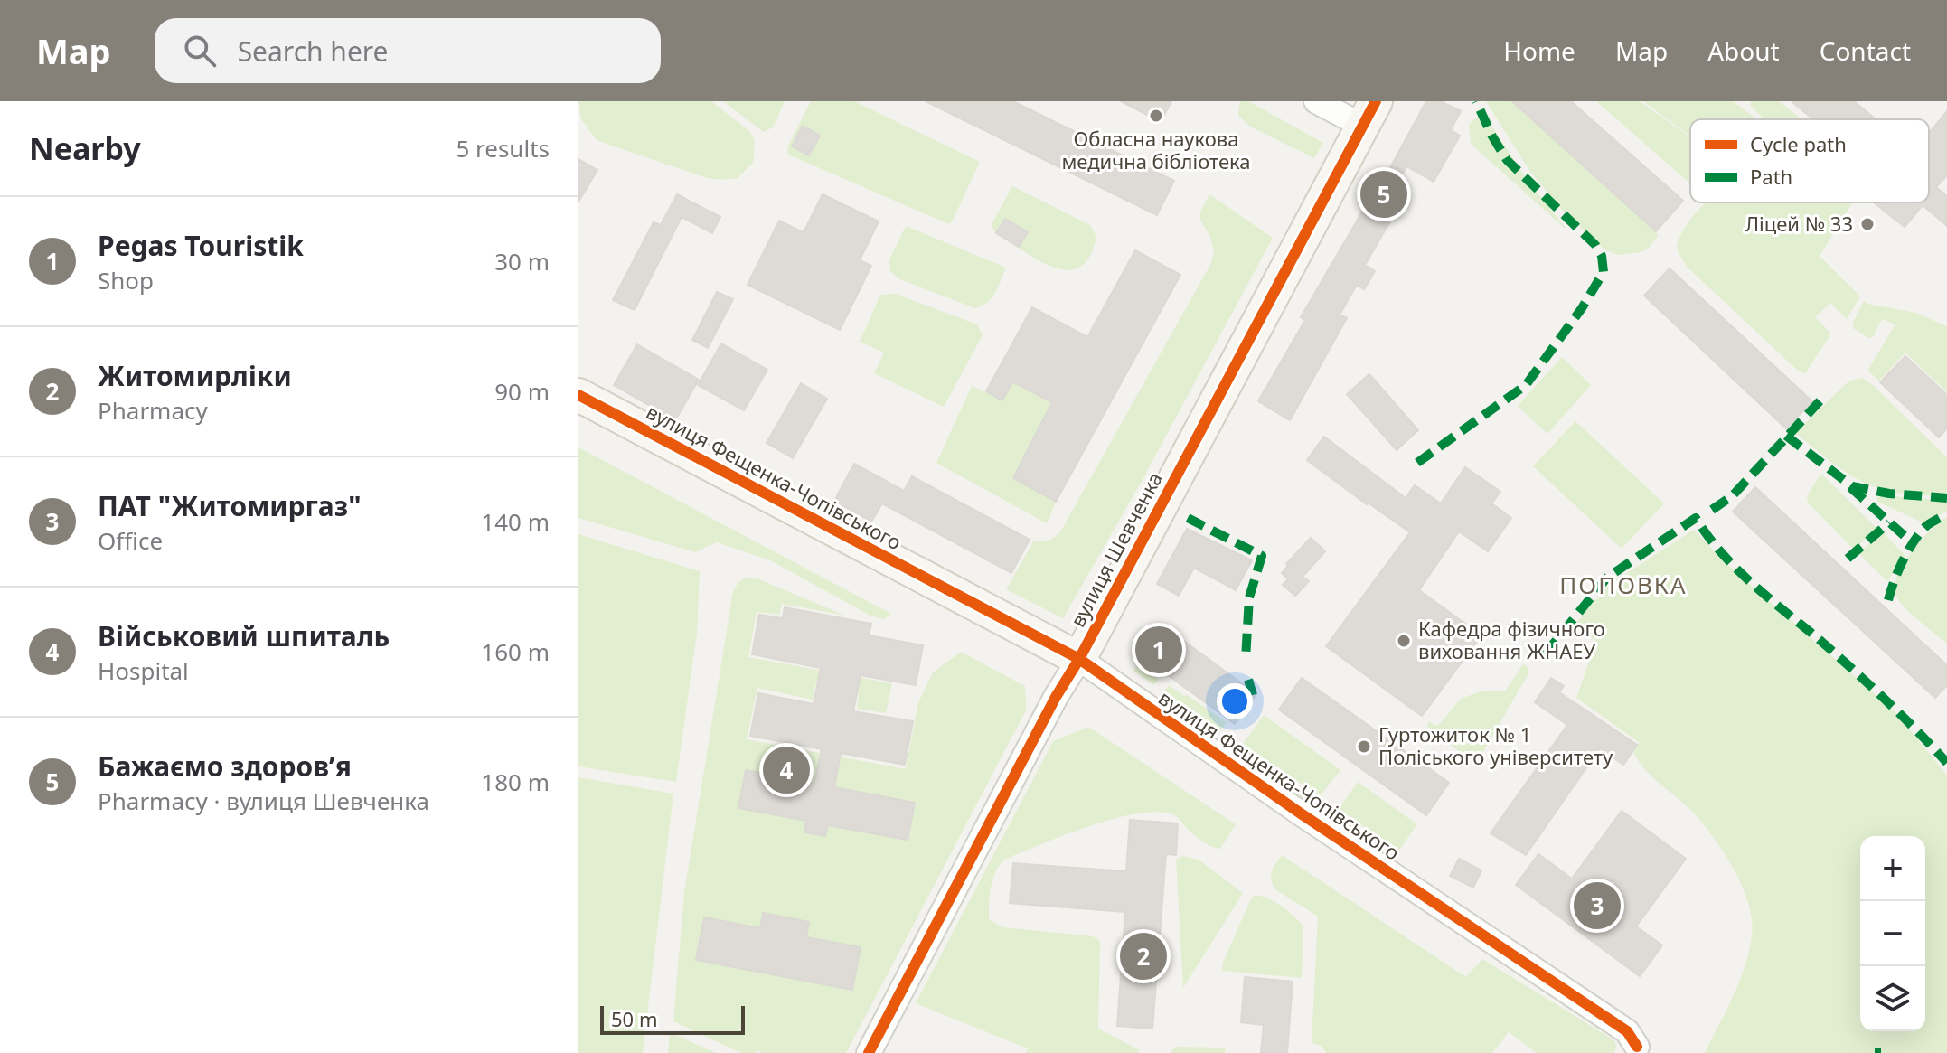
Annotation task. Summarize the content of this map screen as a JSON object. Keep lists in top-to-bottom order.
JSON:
{
  "streets": {
    "street": ["вулиця Фещенка-Чопівського", "вулиця Шевченка"]
  },
  "crossings": [
    ["вулиця Фещенка-Чопівського", "вулиця Шевченка"]
  ],
  "districts": ["ПОПОВКА"],
  "places": [
    "Обласна наукова медична бібліотека",
    "Ліцей № 33",
    "Кафедра фізичного виховання ЖНАЕУ",
    "Гуртожиток № 1 Поліського університету"
  ],
  "legend": ["Cycle path", "Path"],
  "scale_bar": "50 m",
  "page": {
    "header": "Map",
    "search": "Search here",
    "nav": [
      "Home",
      "Map",
      "About",
      "Contact"
    ],
    "heading": ["Nearby", "5 results"],
    "pins": [
      "5",
      "1",
      "4",
      "3",
      "2"
    ],
    "list": [
      {
        "mark": "1",
        "name": "Pegas Touristik",
        "note": "Shop",
        "value": "30 m"
      },
      {
        "mark": "2",
        "name": "Житомирліки",
        "note": "Pharmacy",
        "value": "90 m"
      },
      {
        "mark": "3",
        "name": "ПАТ \"Житомиргаз\"",
        "note": "Office",
        "value": "140 m"
      },
      {
        "mark": "4",
        "name": "Військовий шпиталь",
        "note": "Hospital",
        "value": "160 m"
      },
      {
        "mark": "5",
        "name": "Бажаємо здоровʼя",
        "note": "Pharmacy · вулиця Шевченка",
        "value": "180 m"
      }
    ],
    "map_buttons": ["+", "−"],
    "scale": "50 m"
  }
}
